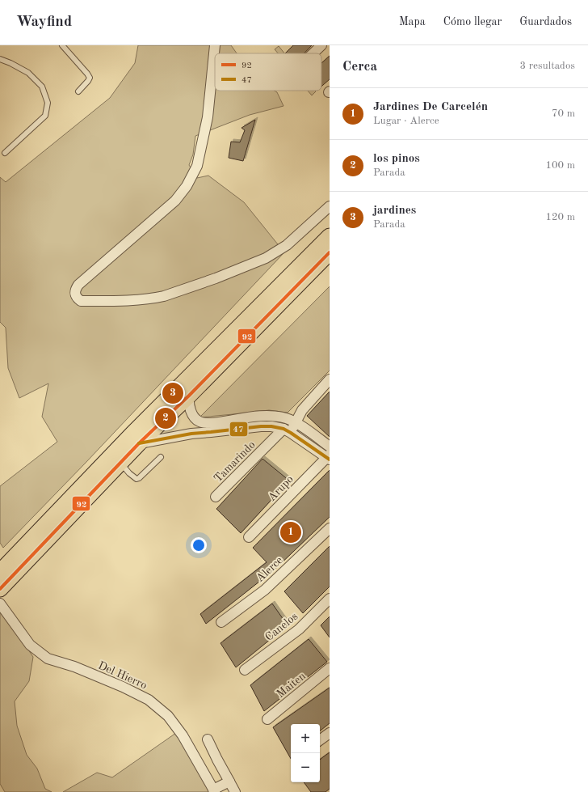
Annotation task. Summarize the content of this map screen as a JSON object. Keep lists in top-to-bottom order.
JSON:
{
  "streets": {
    "street": [
      "Tamarindo",
      "Arupo",
      "Alerce",
      "Canelos",
      "Del Hierro",
      "Maiten"
    ]
  },
  "lines": ["transit line 92", "transit line 47"],
  "legend": ["92", "47"],
  "page": {
    "header": "Wayfind",
    "nav": ["Mapa", "Cómo llegar", "Guardados"],
    "heading": ["Cerca", "3 resultados"],
    "list": [
      {
        "mark": "1",
        "name": "Jardines De Carcelén",
        "note": "Lugar · Alerce",
        "value": "70 m"
      },
      {
        "mark": "2",
        "name": "los pinos",
        "note": "Parada",
        "value": "100 m"
      },
      {
        "mark": "3",
        "name": "jardines",
        "note": "Parada",
        "value": "120 m"
      }
    ],
    "pins": ["3", "2", "1"],
    "map_buttons": ["+", "−"]
  }
}
